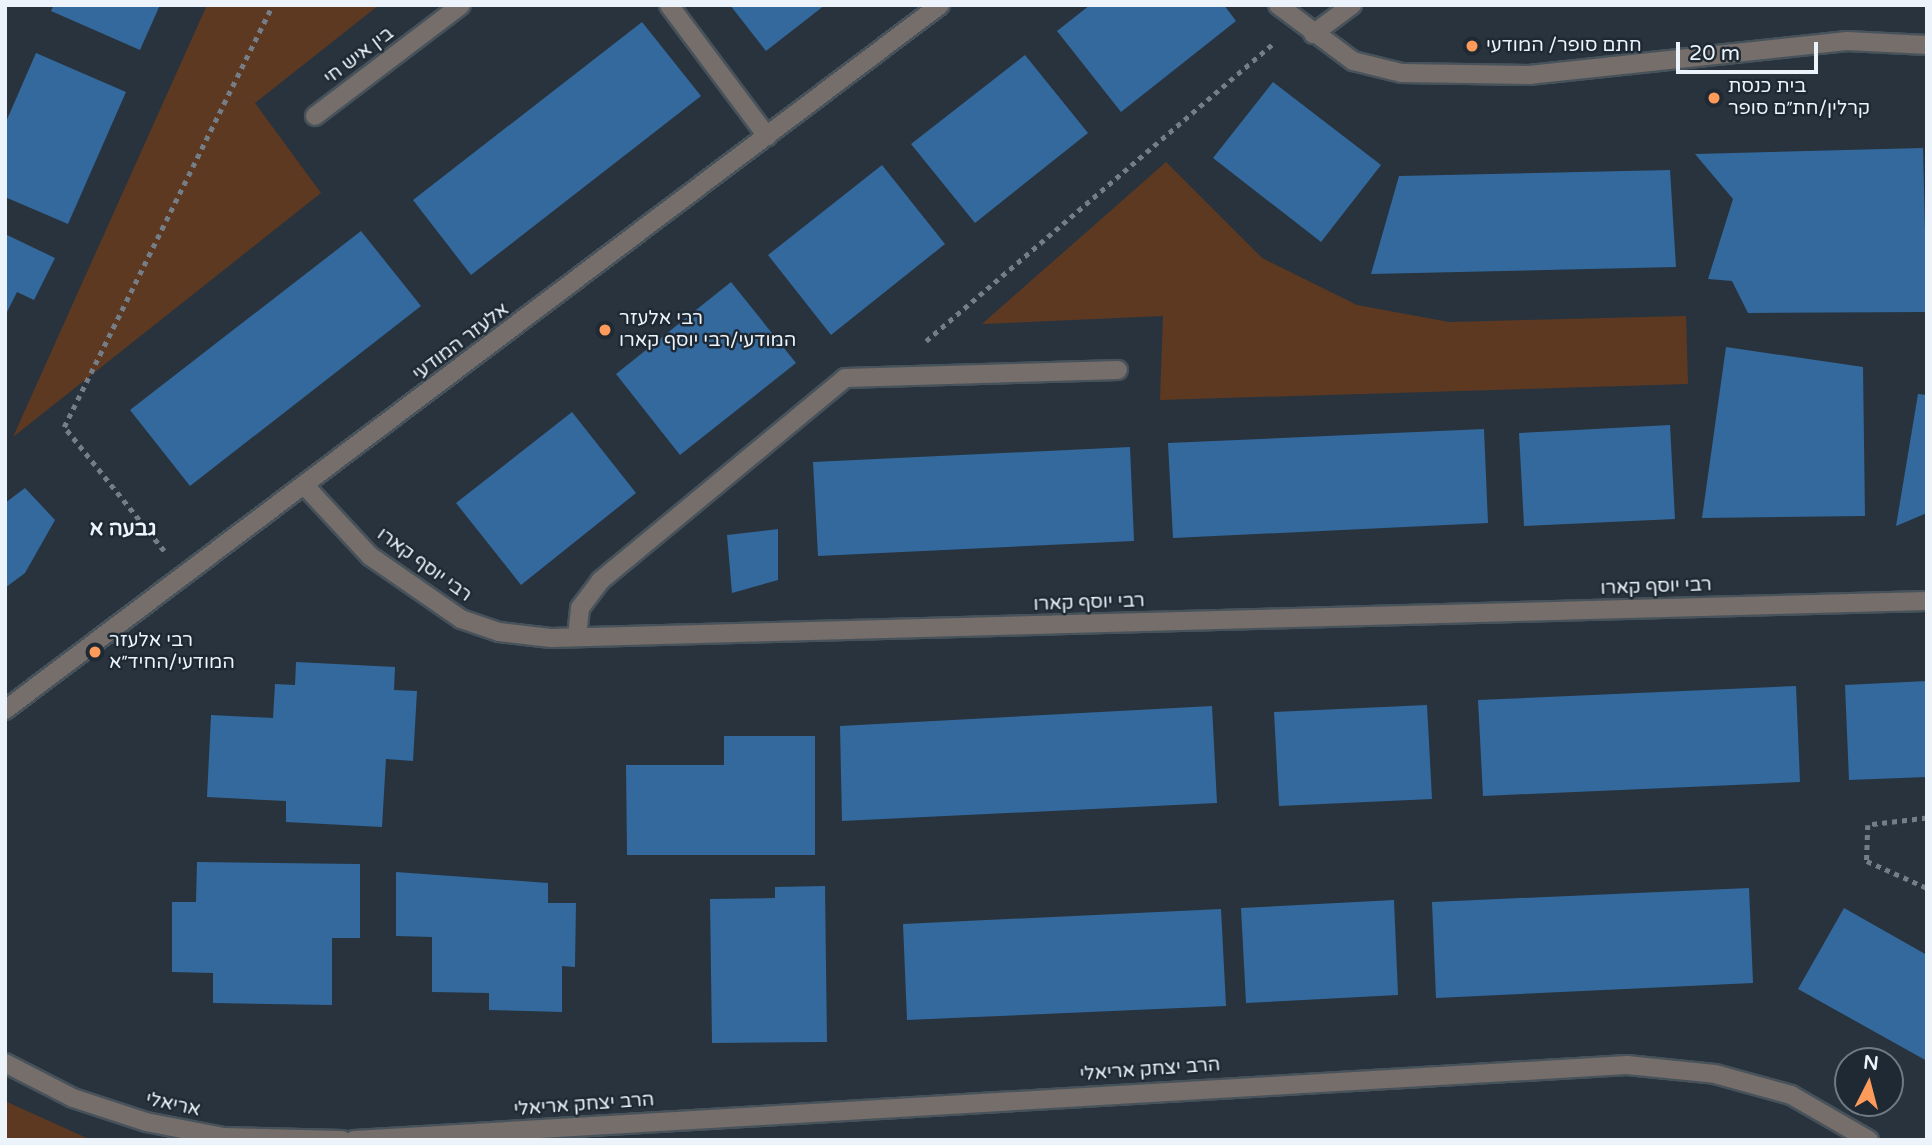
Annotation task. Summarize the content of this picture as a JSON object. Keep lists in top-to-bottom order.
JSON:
{
  "streets": {
    "street": [
      "בין איש חי",
      "אלעזר המודעי",
      "רבי יוסף קארו",
      "הרב יצחק אריאלי",
      "אריאלי"
    ]
  },
  "crossings": [
    ["אלעזר המודעי", "רבי יוסף קארו"]
  ],
  "districts": ["גבעה א"],
  "places": [
    "חתם סופר/ המודעי",
    "בית כנסת קרלין/חת״ם סופר",
    "רבי אלעזר המודעי/רבי יוסף קארו",
    "רבי אלעזר המודעי/החיד״א"
  ],
  "scale_bar": "20 m",
  "north": "top"
}
